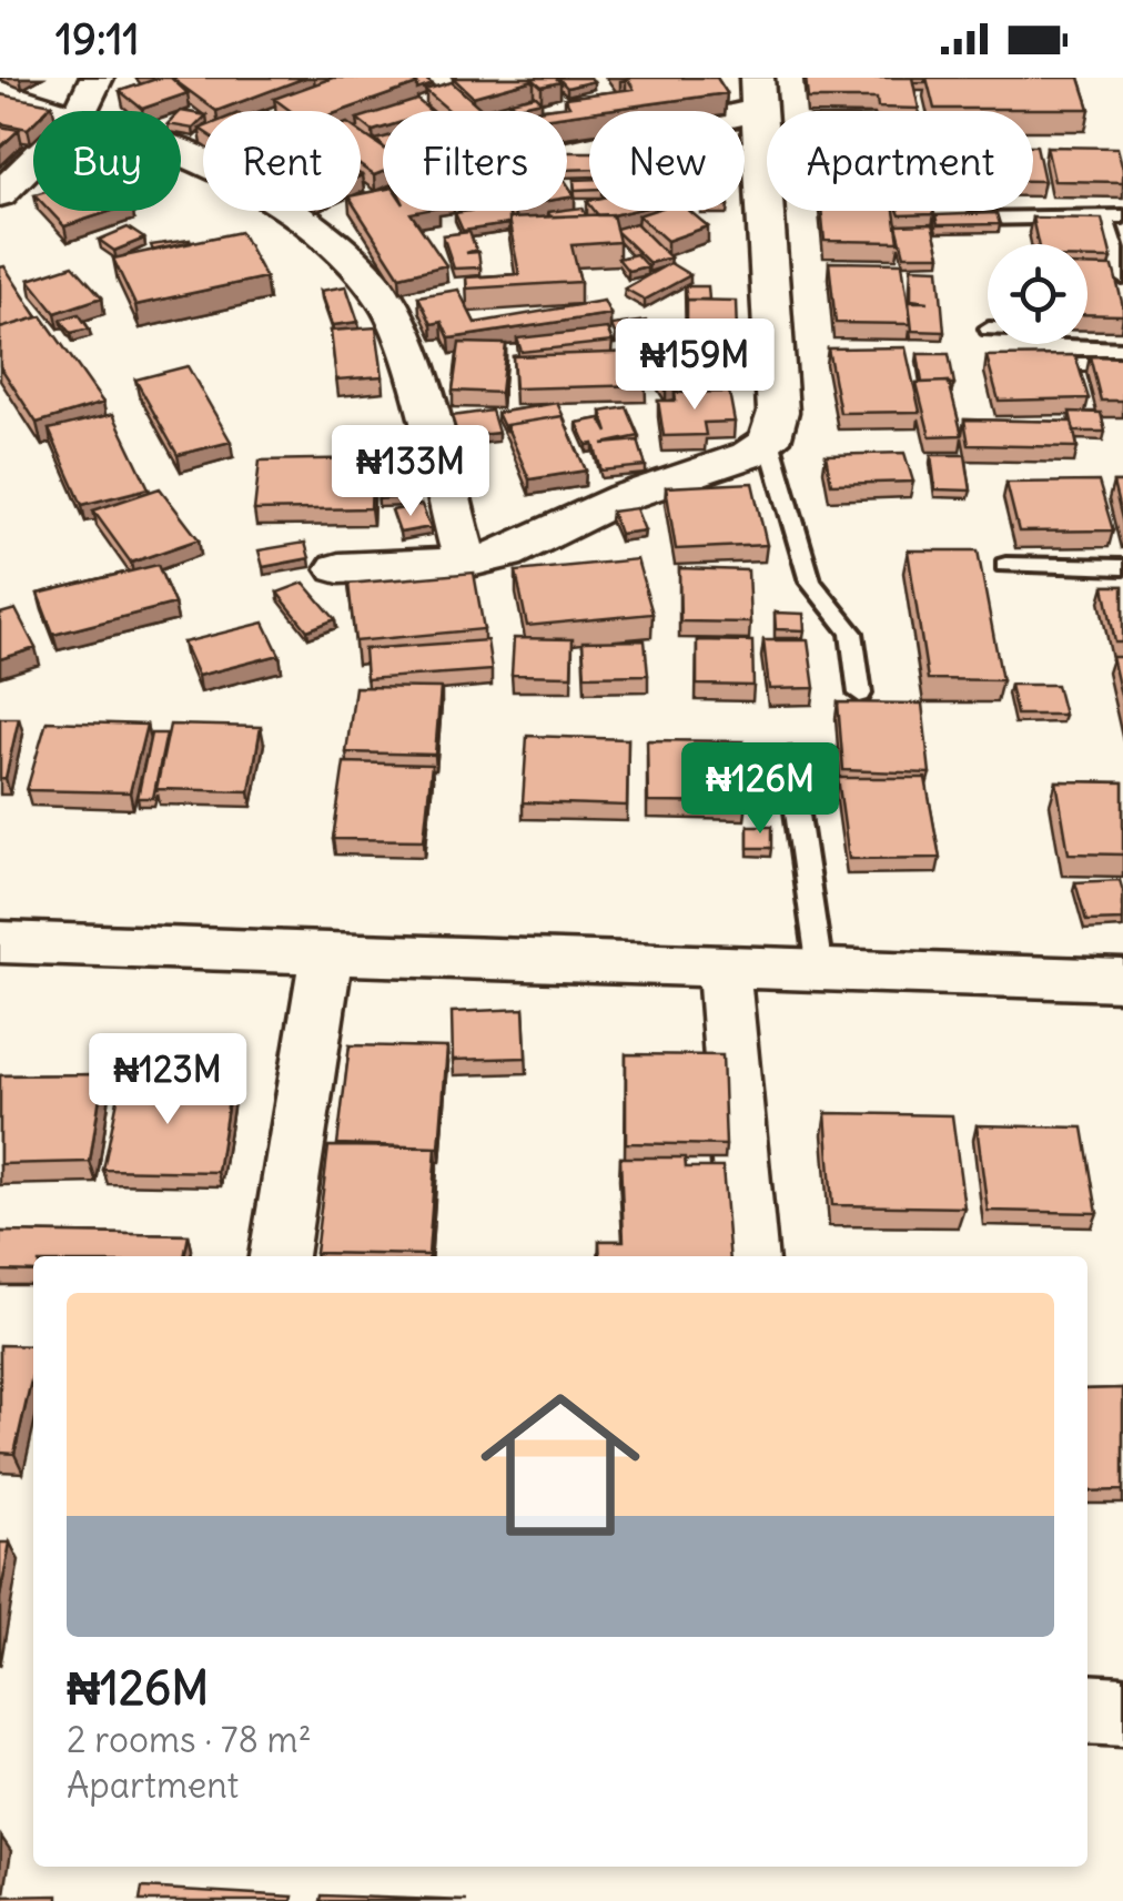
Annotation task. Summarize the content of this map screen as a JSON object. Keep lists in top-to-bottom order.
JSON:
{
  "page": {
    "status": "19:11",
    "chip": [
      "Buy",
      "Rent",
      "Filters",
      "New",
      "Apartment"
    ],
    "price": [
      "₦159M",
      "₦133M",
      "₦126M",
      "₦123M"
    ],
    "list": [
      {
        "name": "₦126M",
        "note": "2 rooms · 78 m² · Apartment"
      }
    ]
  }
}
